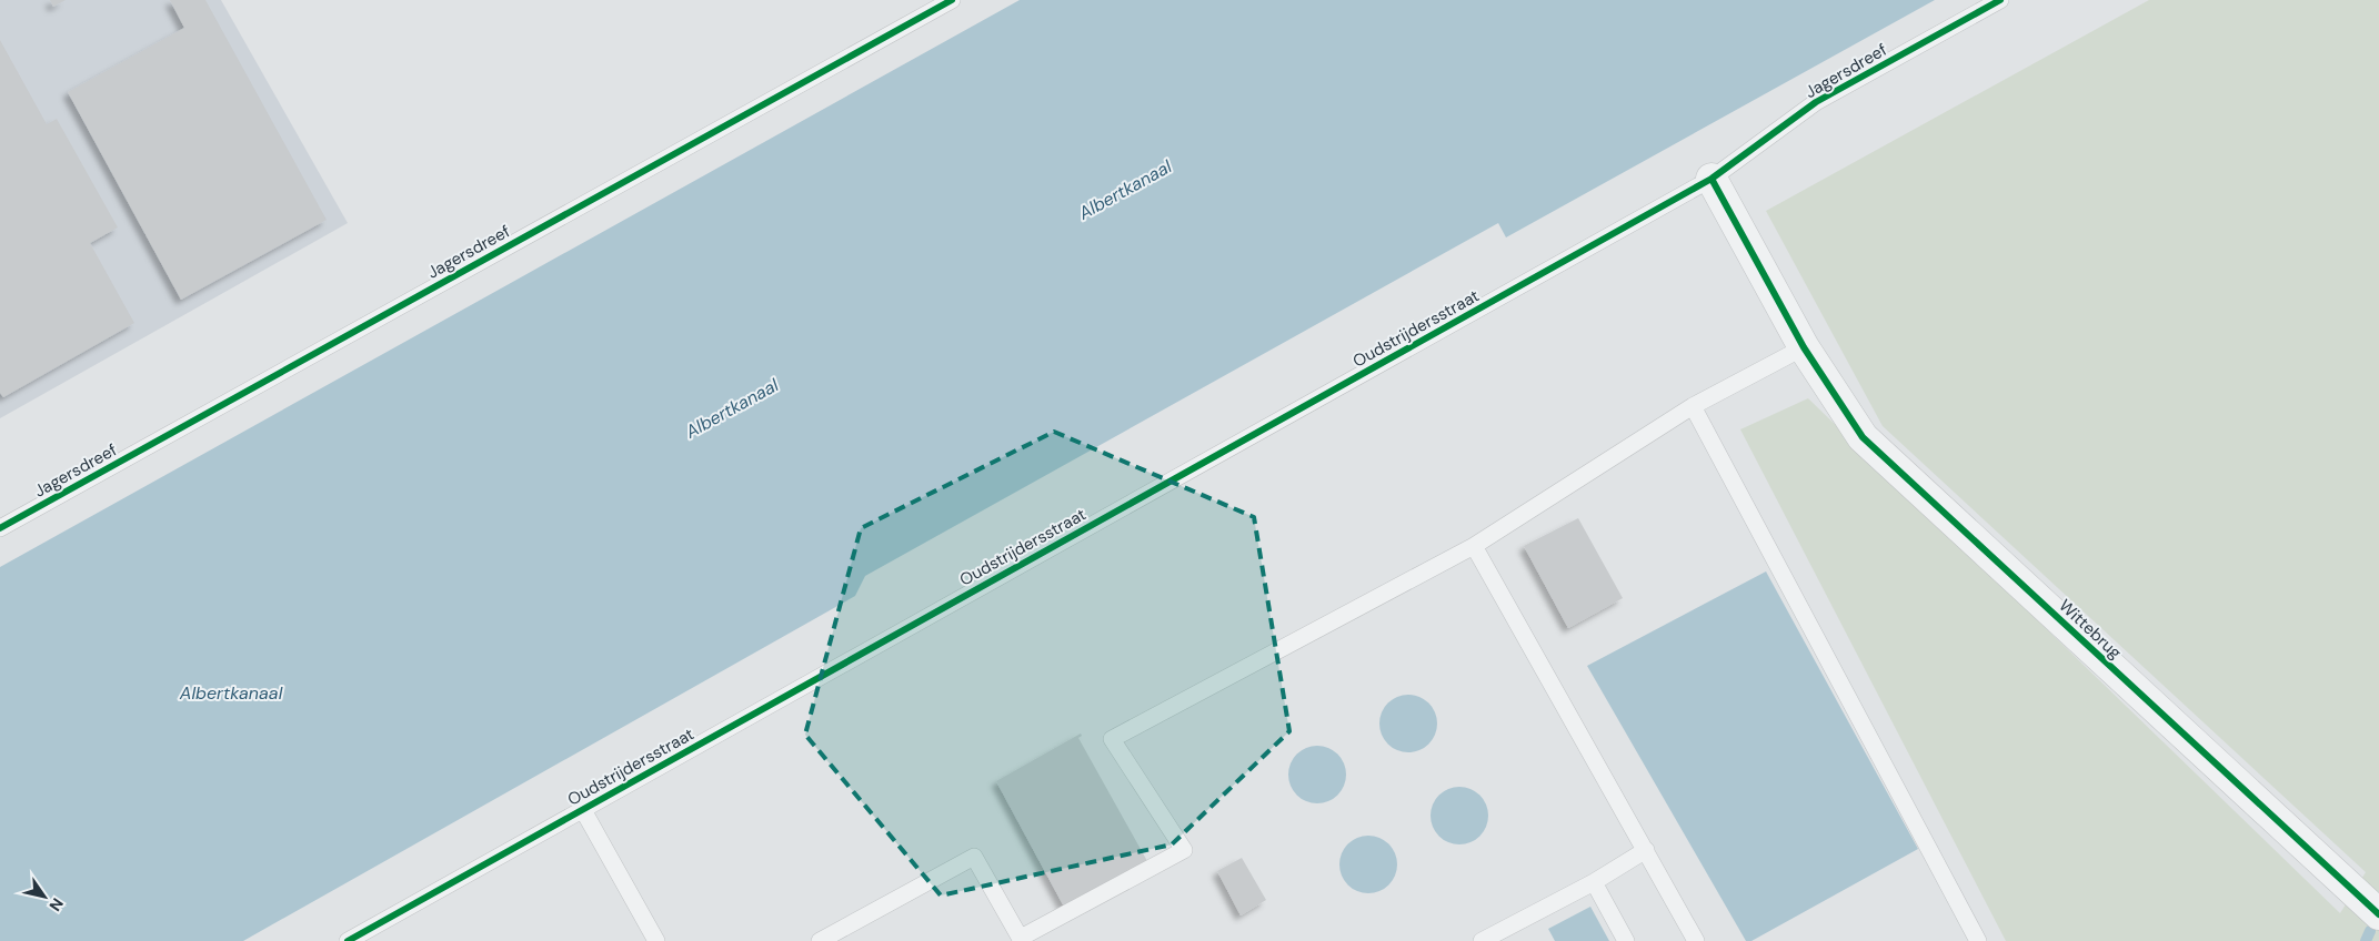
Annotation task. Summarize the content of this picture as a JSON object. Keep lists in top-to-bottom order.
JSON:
{
  "streets": {
    "street": ["Wittebrug"],
    "lane": ["Jagersdreef", "Oudstrijdersstraat"]
  },
  "crossings": [
    ["Jagersdreef", "Oudstrijdersstraat"],
    ["Jagersdreef", "Wittebrug"],
    ["Oudstrijdersstraat", "Wittebrug"]
  ],
  "water": ["Albertkanaal"],
  "north": "bottom right"
}
